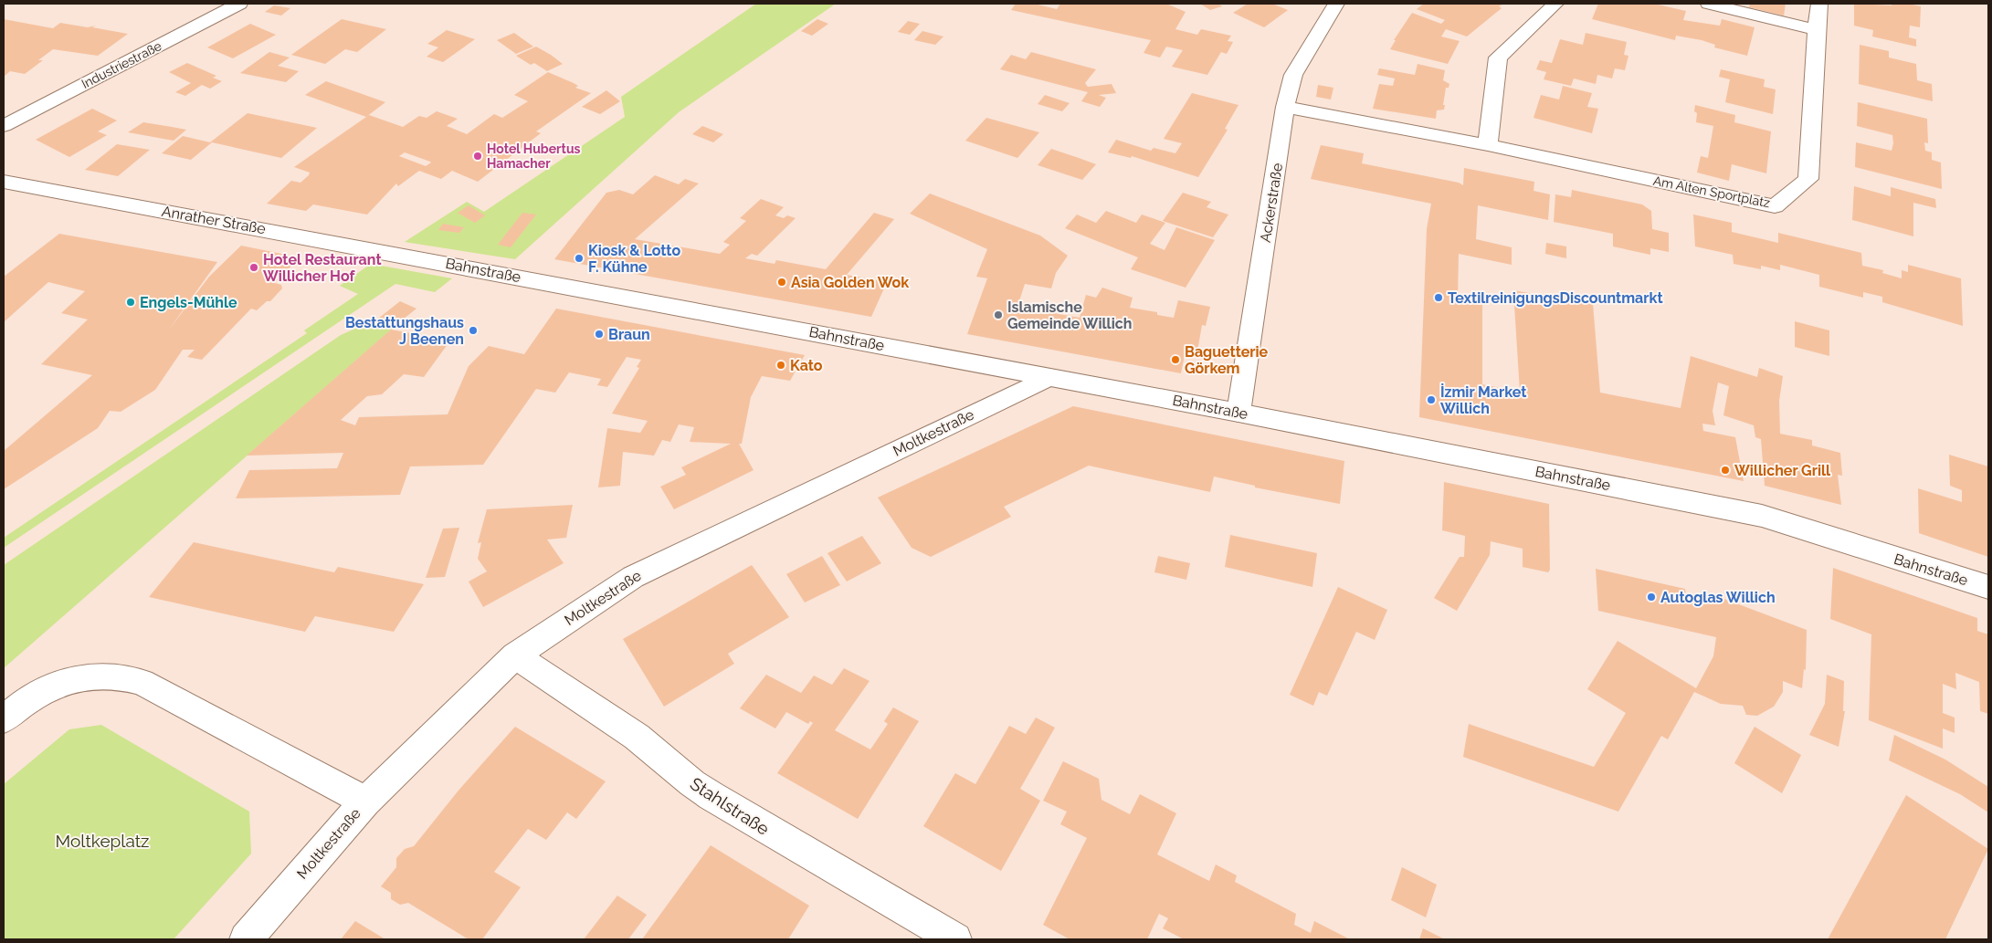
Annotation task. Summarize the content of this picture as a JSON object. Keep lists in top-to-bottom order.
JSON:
{
  "streets": {
    "street": [
      "Industriestraße",
      "Am Alten Sportplatz",
      "Ackerstraße",
      "Anrather Straße",
      "Bahnstraße",
      "Moltkestraße",
      "Stahlstraße"
    ]
  },
  "crossings": [
    ["Am Alten Sportplatz", "Ackerstraße"],
    ["Ackerstraße", "Bahnstraße"],
    ["Anrather Straße", "Bahnstraße"],
    ["Bahnstraße", "Moltkestraße"],
    ["Moltkestraße", "Stahlstraße"]
  ],
  "parks": ["Moltkeplatz"],
  "places": [
    "Hotel Hubertus Hamacher",
    "Kiosk & Lotto F. Kühne",
    "Hotel Restaurant Willicher Hof",
    "Asia Golden Wok",
    "TextilreinigungsDiscountmarkt",
    "Engels-Mühle",
    "Islamische Gemeinde Willich",
    "Bestattungshaus J Beenen",
    "Braun",
    "Baguetterie Görkem",
    "Kato",
    "İzmir Market Willich",
    "Willicher Grill",
    "Autoglas Willich"
  ]
}
